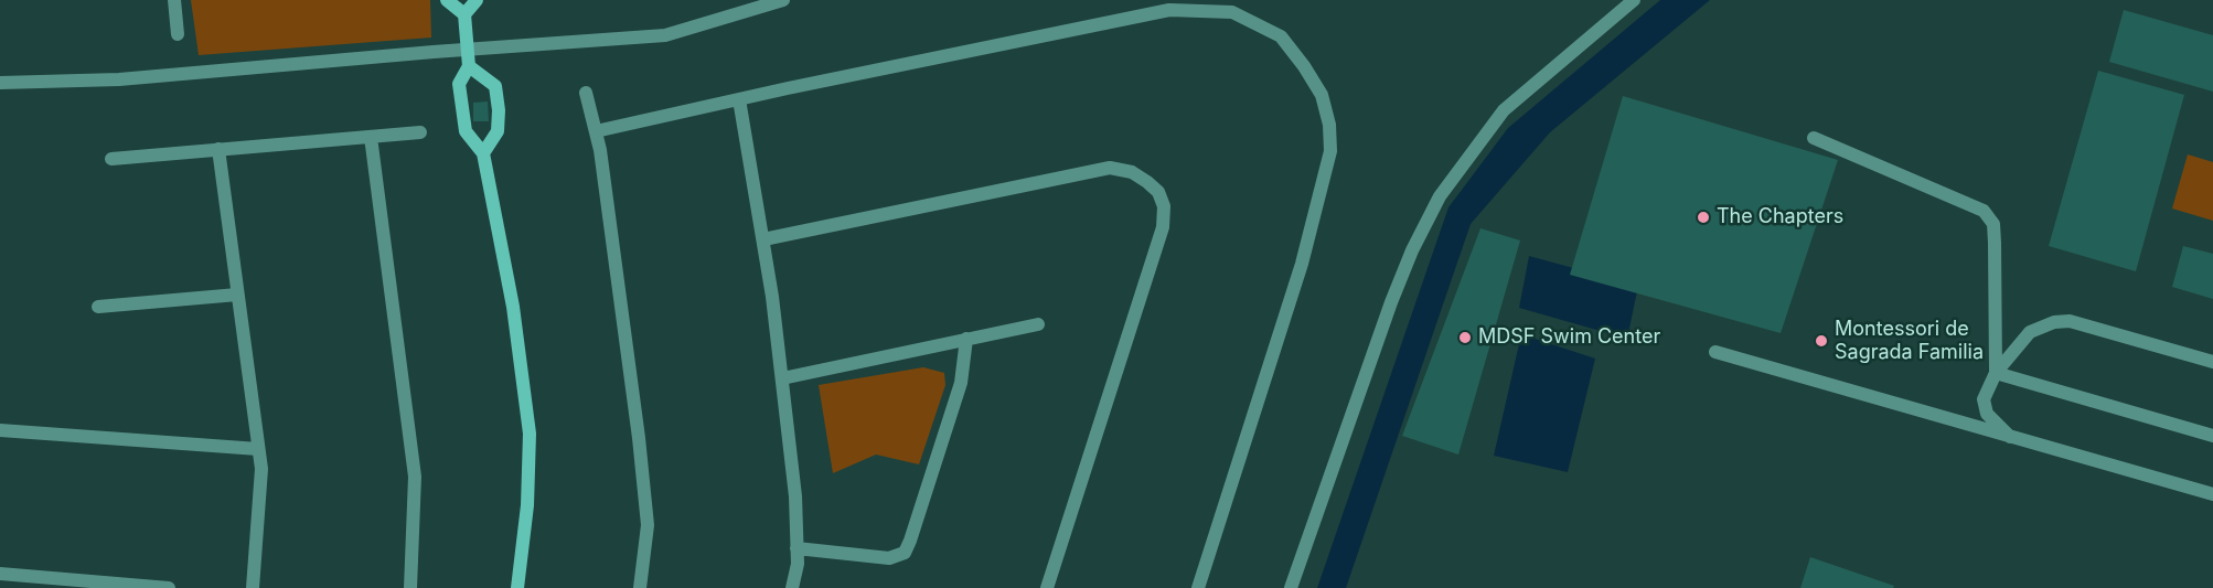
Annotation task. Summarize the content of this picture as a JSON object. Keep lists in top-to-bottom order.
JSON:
{
  "places": ["The Chapters", "MDSF Swim Center", "Montessori de Sagrada Familia"]
}
